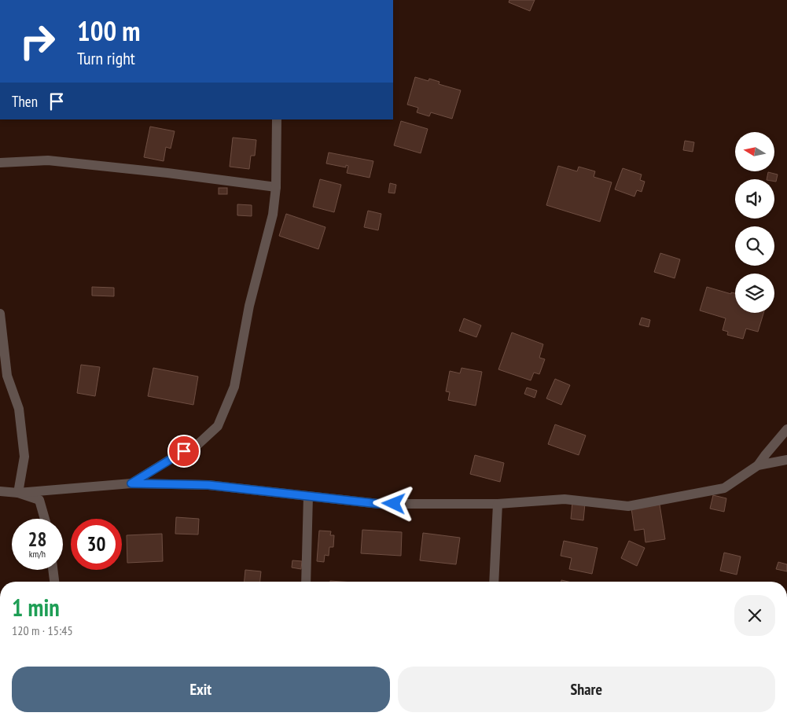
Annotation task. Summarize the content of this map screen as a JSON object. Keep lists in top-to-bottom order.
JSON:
{
  "north": "left",
  "page": {
    "turn": ["100 m", "Turn right"],
    "then": "Then",
    "speed": "28 km/h",
    "limit": "30",
    "heading": ["1 min", "120 m · 15:45"],
    "buttons": ["Exit", "Share"]
  }
}
